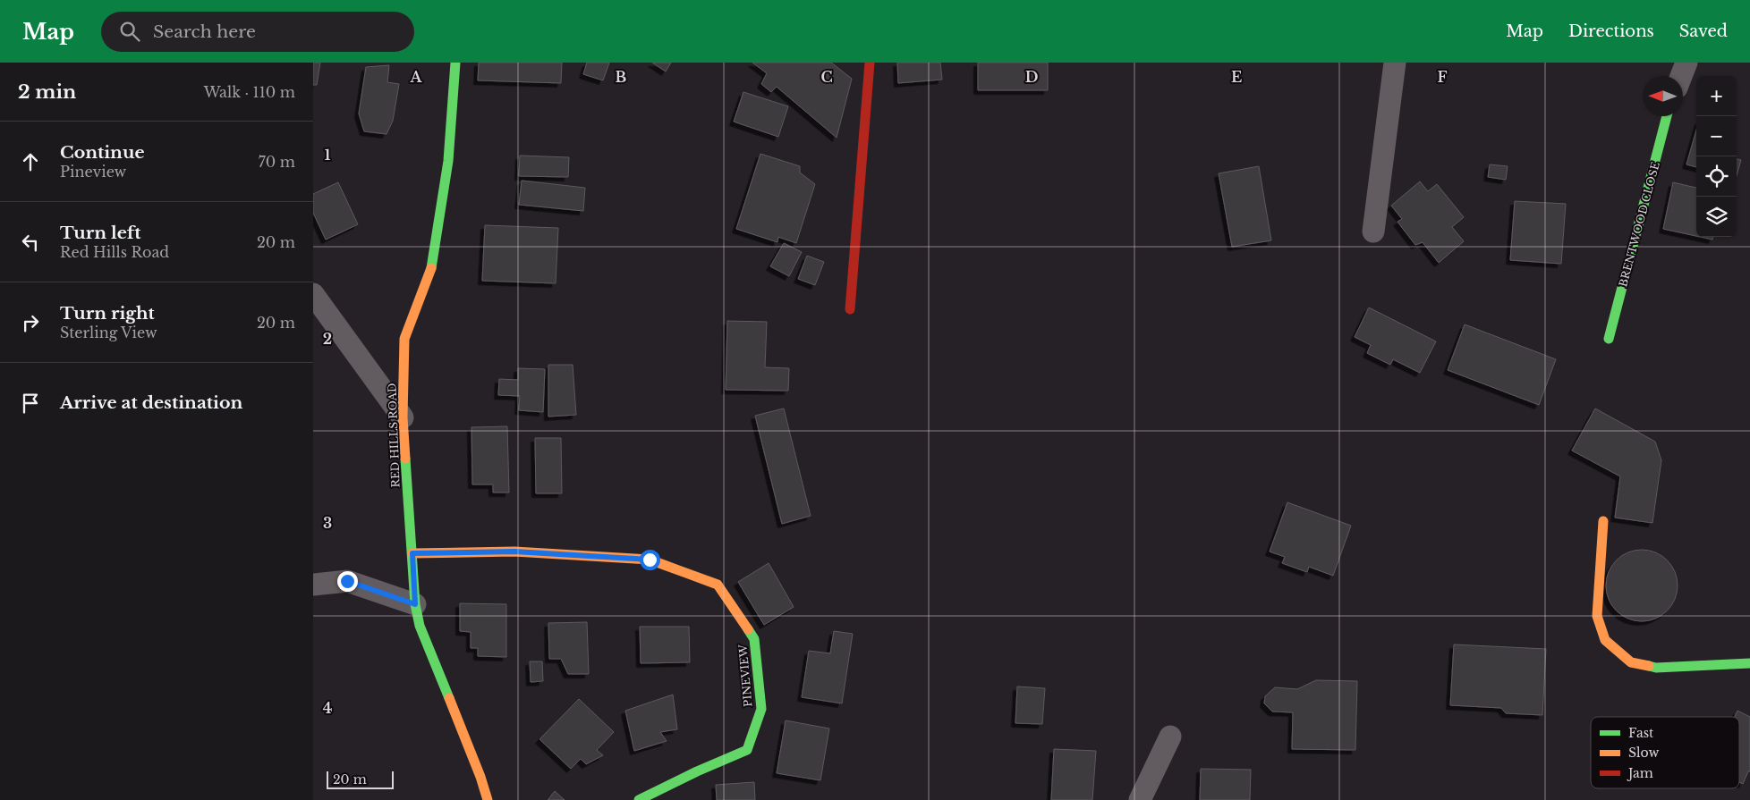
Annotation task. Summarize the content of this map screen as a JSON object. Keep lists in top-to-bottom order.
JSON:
{
  "streets": {
    "street": ["BRENTWOOD CLOSE", "RED HILLS ROAD", "PINEVIEW"]
  },
  "crossings": [
    ["RED HILLS ROAD", "PINEVIEW"]
  ],
  "legend": ["Fast", "Slow", "Jam"],
  "scale_bar": "20 m",
  "north": "left",
  "page": {
    "header": "Map",
    "search": "Search here",
    "nav": ["Map", "Directions", "Saved"],
    "heading": ["2 min", "Walk · 110 m"],
    "map_buttons": ["+", "−"],
    "list": [
      ["Continue", "Pineview", "70 m"],
      ["Turn left", "Red Hills Road", "20 m"],
      ["Turn right", "Sterling View", "20 m"],
      "Arrive at destination"
    ],
    "scale": "20 m"
  },
  "grid": {
    "columns": [
      "A",
      "B",
      "C",
      "D",
      "E",
      "F"
    ],
    "rows": [
      "1",
      "2",
      "3",
      "4"
    ]
  }
}
